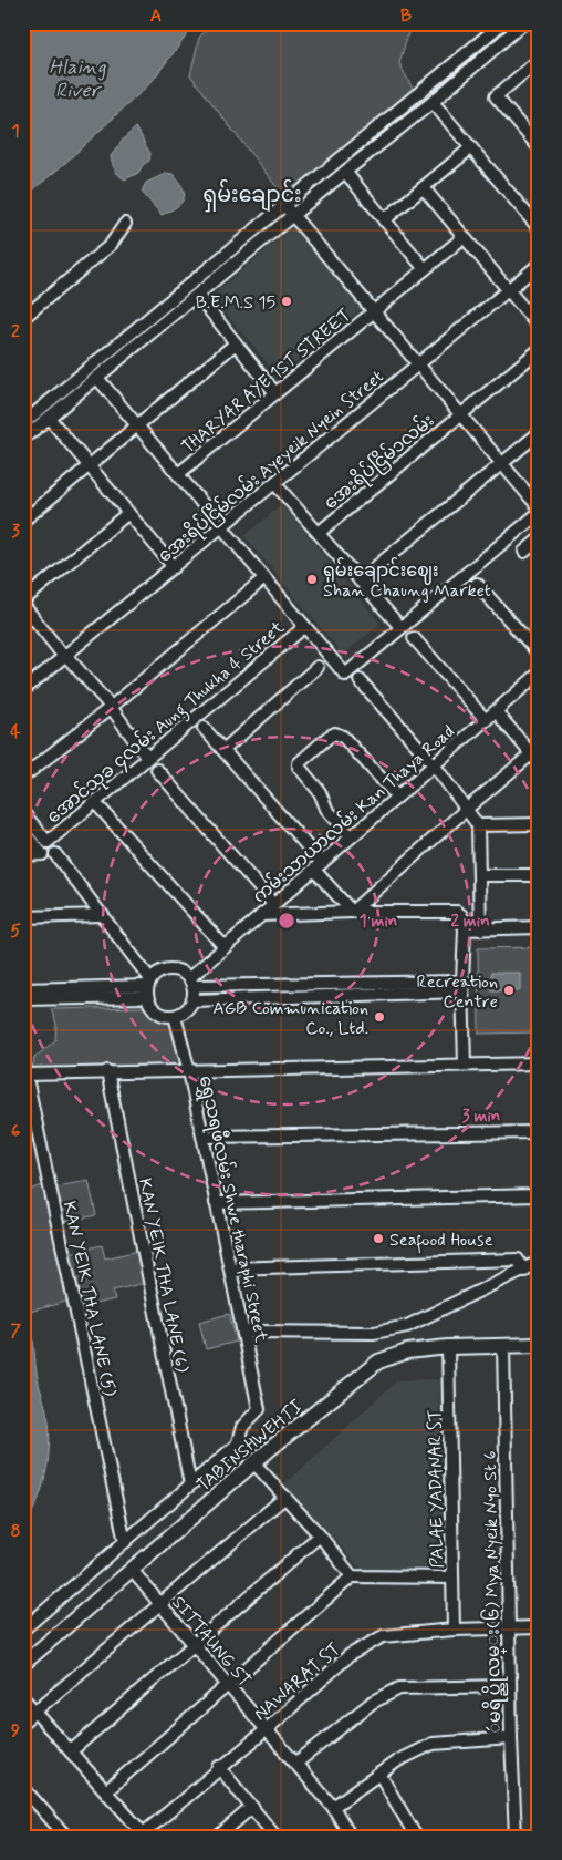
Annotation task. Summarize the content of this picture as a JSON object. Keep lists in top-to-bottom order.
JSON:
{
  "streets": {
    "main road": ["TABINSHWEHTI"],
    "street": [
      "THARYAR AYE 1ST STREET",
      "အေးရိပ်ငြိမ်၁လမ်း",
      "အေးရိပ်ငြိမ်လမ်း Ayeyeik Nyein Street",
      "အောင်သုခ ၄လမ်း Aung Thukha 4 Street",
      "ကမ်းသာယာလမ်း Kan Thaya Road",
      "ရွှေသရဖီလမ်း Shwe tharaphi Street",
      "KAN YEIK THA LANE (6)",
      "KAN YEIK THA LANE (5)",
      "PALAE YADANAR ST",
      "ဴမရိပ္ညိုလမ္း(၆) Mya Nyeik Nyo St 6",
      "SITTAUNG ST",
      "NAWARAT ST"
    ]
  },
  "crossings": [
    ["ကမ်းသာယာလမ်း Kan Thaya Road", "ရွှေသရဖီလမ်း Shwe tharaphi Street"],
    ["ရွှေသရဖီလမ်း Shwe tharaphi Street", "KAN YEIK THA LANE (6)"],
    ["TABINSHWEHTI", "PALAE YADANAR ST"],
    ["TABINSHWEHTI", "ဴမရိပ္ညိုလမ္း(၆) Mya Nyeik Nyo St 6"],
    ["TABINSHWEHTI", "SITTAUNG ST"],
    ["PALAE YADANAR ST", "NAWARAT ST"],
    ["ဴမရိပ္ညိုလမ္း(၆) Mya Nyeik Nyo St 6", "NAWARAT ST"],
    ["SITTAUNG ST", "NAWARAT ST"]
  ],
  "districts": ["ရှမ်းချောင်း"],
  "water": ["Hlaing River"],
  "places": [
    "B.E.M.S 15",
    "ရှမ်းချောင်းဈေး Shan Chaung Market",
    "Recreation Centre",
    "AGB Communication Co., Ltd.",
    "Seafood House"
  ],
  "grid": {
    "columns": ["A", "B"],
    "rows": [
      "1",
      "2",
      "3",
      "4",
      "5",
      "6",
      "7",
      "8",
      "9"
    ]
  },
  "rings": ["1 min", "2 min", "3 min"]
}
